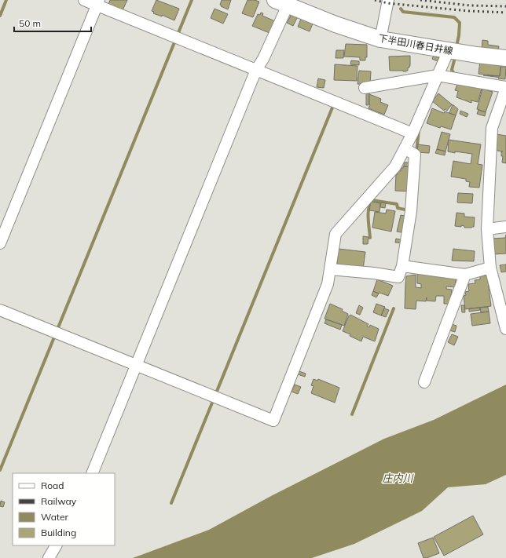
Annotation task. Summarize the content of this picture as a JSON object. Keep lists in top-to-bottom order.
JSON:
{
  "streets": {
    "main road": ["下半田川春日井線"]
  },
  "water": ["庄内川"],
  "legend": [
    "Road",
    "Railway",
    "Water",
    "Building"
  ],
  "scale_bar": "50 m"
}
